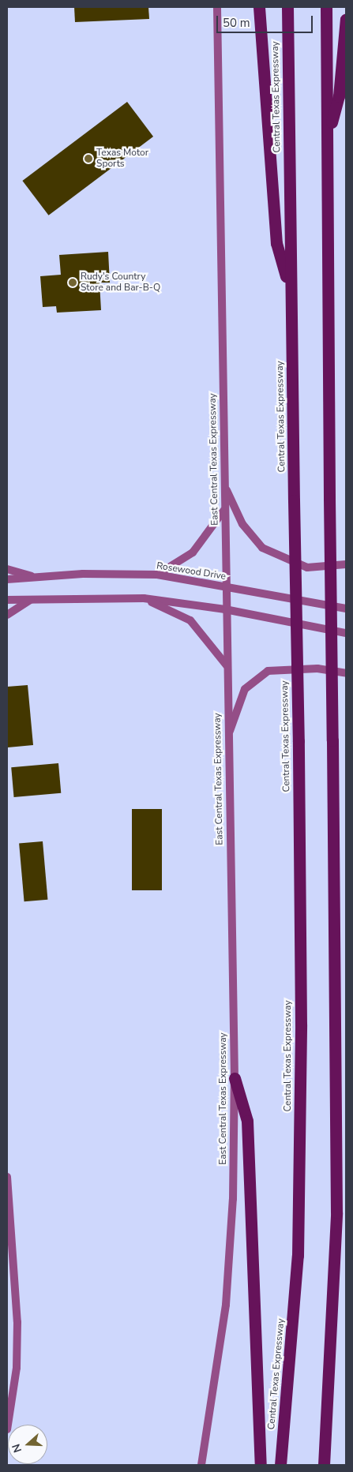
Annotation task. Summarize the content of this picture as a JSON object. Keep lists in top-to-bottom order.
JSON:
{
  "streets": {
    "highway": ["Central Texas Expressway"],
    "main road": ["East Central Texas Expressway", "Rosewood Drive"]
  },
  "crossings": [
    ["East Central Texas Expressway", "Rosewood Drive"]
  ],
  "places": ["Texas Motor Sports", "Rudy's Country Store and Bar-B-Q"],
  "scale_bar": "50 m",
  "north": "left"
}
